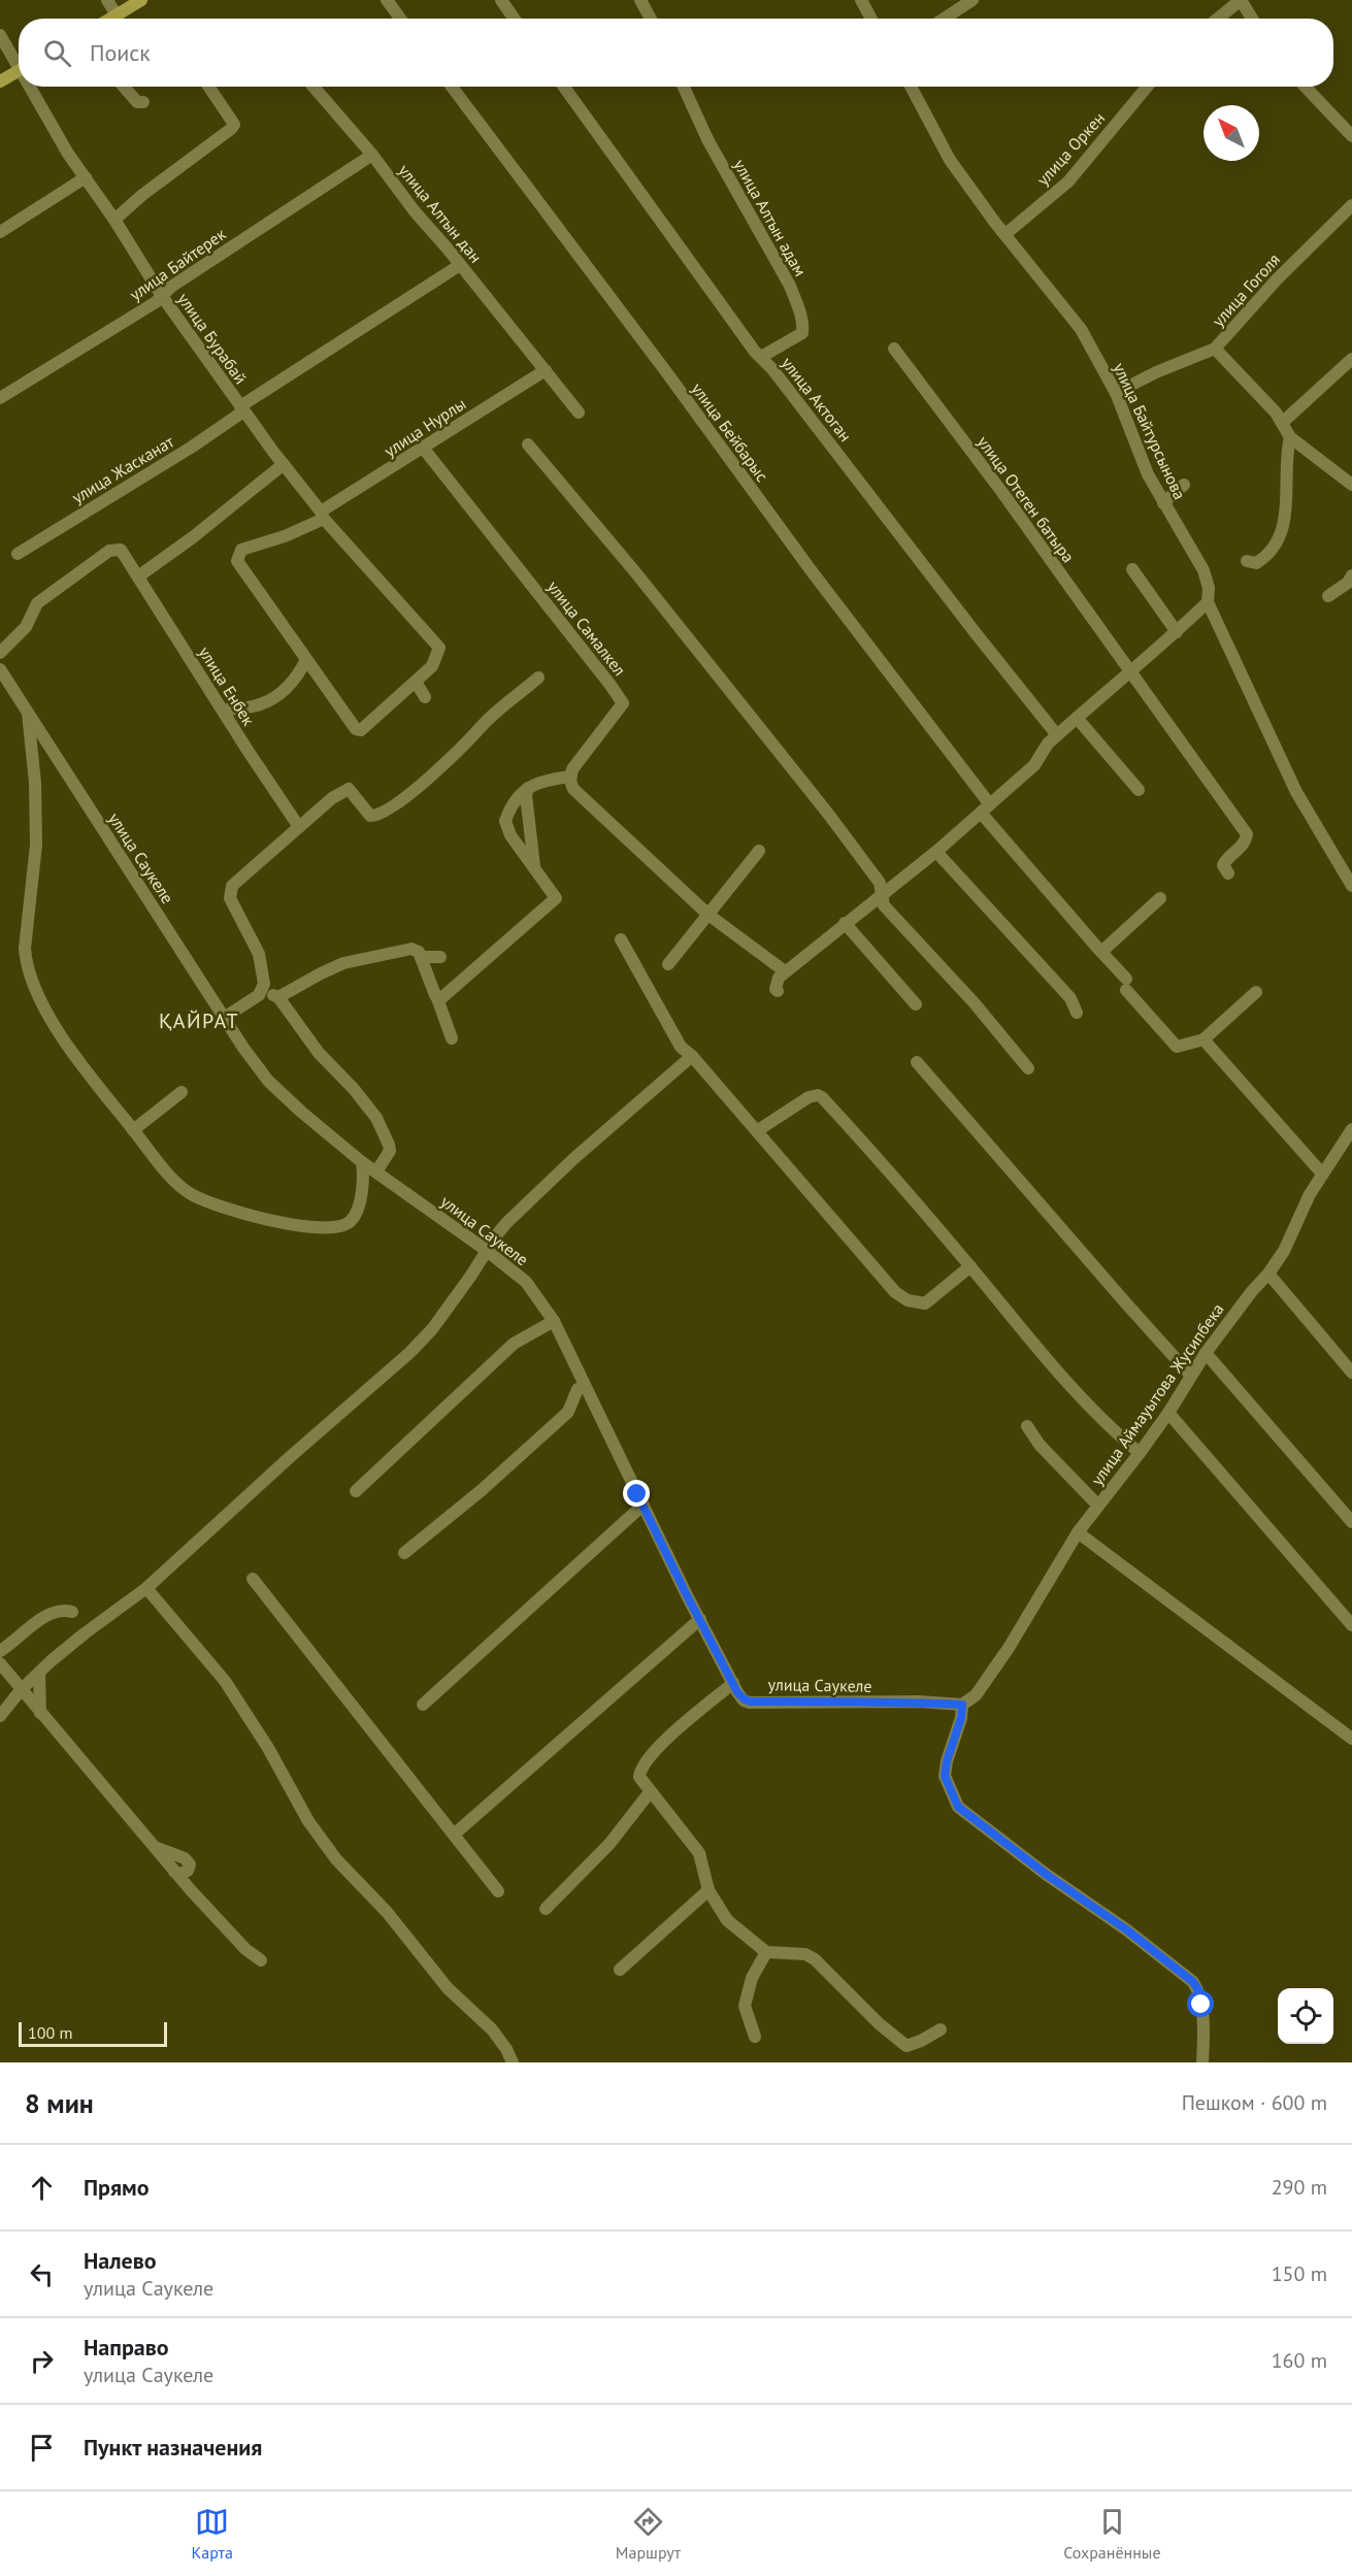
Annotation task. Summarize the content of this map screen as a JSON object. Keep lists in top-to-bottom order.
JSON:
{
  "streets": {
    "street": [
      "улица Оркен",
      "улица Алтын дан",
      "улица Алтын адам",
      "улица Байтерек",
      "улица Гоголя",
      "улица Бурабай",
      "улица Актоган",
      "улица Нурлы",
      "улица Байтурсынова",
      "улица Бейбарыс",
      "улица Жасканат",
      "улица Отеген батыра",
      "улица Самалкел",
      "улица Енбек",
      "улица Саукеле",
      "улица Аймауытова Жусипбека"
    ]
  },
  "crossings": [
    ["улица Оркен", "улица Байтурсынова"],
    ["улица Алтын дан", "улица Байтерек"],
    ["улица Алтын дан", "улица Нурлы"],
    ["улица Алтын дан", "улица Жасканат"],
    ["улица Алтын адам", "улица Актоган"],
    ["улица Байтерек", "улица Бурабай"],
    ["улица Гоголя", "улица Байтурсынова"],
    ["улица Бурабай", "улица Нурлы"],
    ["улица Бурабай", "улица Жасканат"],
    ["улица Нурлы", "улица Самалкел"],
    ["улица Саукеле", "улица Аймауытова Жусипбека"]
  ],
  "districts": ["ҚАЙРАТ"],
  "scale_bar": "100 m",
  "north": "top left",
  "page": {
    "search": "Поиск",
    "scale": "100 m",
    "heading": ["8 мин", "Пешком · 600 m"],
    "list": [
      ["Прямо", "290 m"],
      ["Налево", "улица Саукеле", "150 m"],
      ["Направо", "улица Саукеле", "160 m"],
      "Пункт назначения"
    ],
    "nav": ["Карта", "Маршрут", "Сохранённые"]
  }
}
